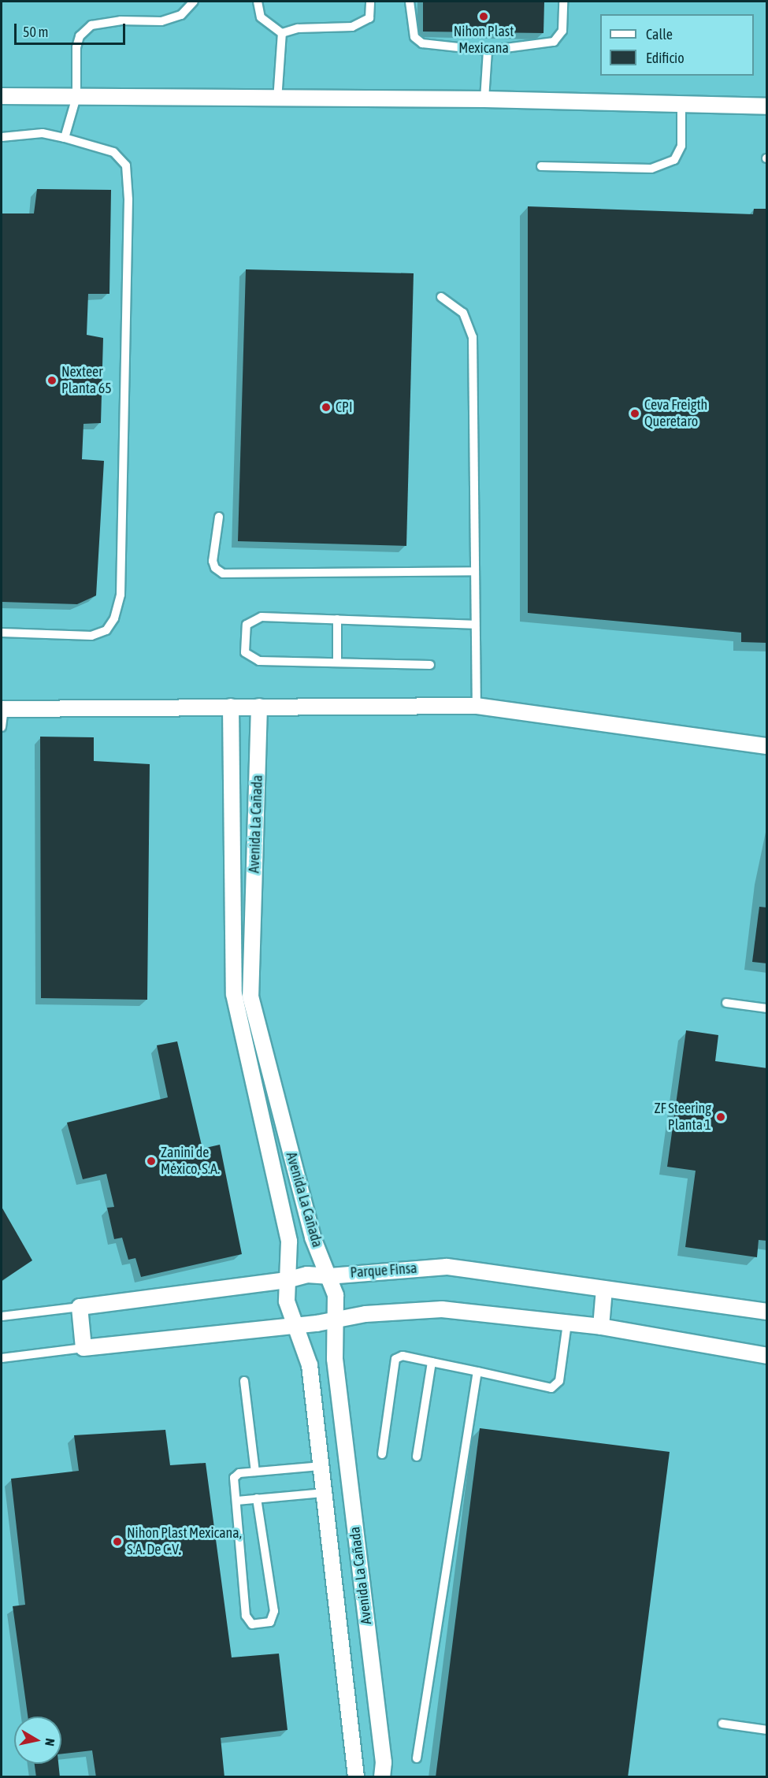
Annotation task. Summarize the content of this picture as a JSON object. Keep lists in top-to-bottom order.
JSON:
{
  "streets": {
    "street": ["Avenida La Cañada", "Parque Finsa"]
  },
  "crossings": [
    ["Avenida La Cañada", "Parque Finsa"]
  ],
  "places": [
    "Nihon Plast Mexicana",
    "Nexteer Planta 65",
    "CPI",
    "Ceva Freigth Queretaro",
    "ZF Steering Planta 1",
    "Zanini de México, S.A.",
    "Nihon Plast Mexicana, S.A. De C.V."
  ],
  "legend": ["Calle", "Edificio"],
  "scale_bar": "50 m",
  "north": "right"
}
